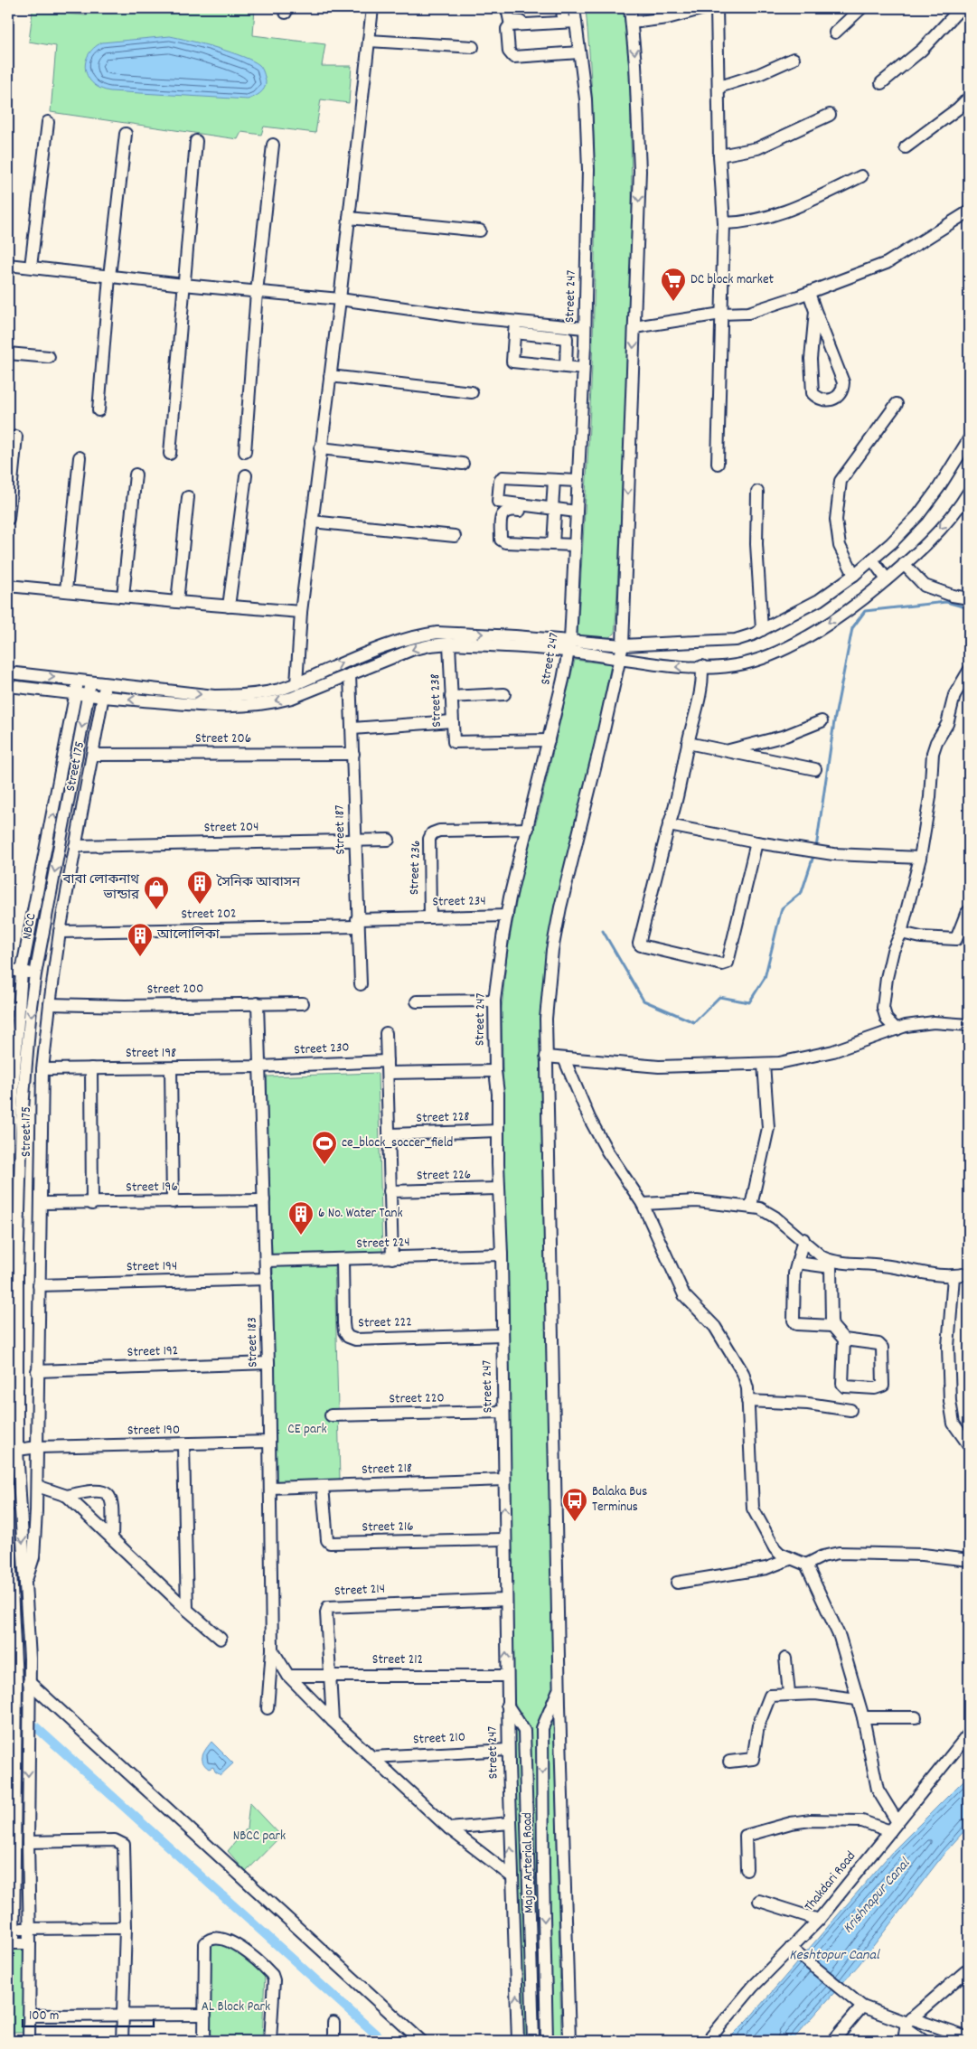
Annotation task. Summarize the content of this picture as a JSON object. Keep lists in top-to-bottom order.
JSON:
{
  "streets": {
    "street": [
      "Street 247",
      "Street 238",
      "Street 206",
      "Street 175",
      "Street 204",
      "Street 187",
      "Street 236",
      "Street 234",
      "Street 202",
      "NBCC",
      "Street 200",
      "Street 230",
      "Street 198",
      "Street 228",
      "Street 226",
      "Street 196",
      "Street 224",
      "Street 194",
      "Street 222",
      "Street 183",
      "Street 192",
      "Street 220",
      "Street 190",
      "Street 218",
      "Street 216",
      "Street 214",
      "Street 212",
      "Street 210",
      "Major Arterial Road",
      "Thakdari Road"
    ]
  },
  "crossings": [
    ["Street 247", "Street 238"],
    ["Street 247", "Street 236"],
    ["Street 247", "Street 234"],
    ["Street 247", "Street 228"],
    ["Street 247", "Street 226"],
    ["Street 247", "Street 224"],
    ["Street 247", "Street 222"],
    ["Street 247", "Street 220"],
    ["Street 247", "Street 218"],
    ["Street 247", "Street 216"],
    ["Street 247", "Street 214"],
    ["Street 247", "Street 212"],
    ["Street 247", "Street 210"],
    ["Street 247", "Major Arterial Road"],
    ["Street 206", "Street 175"],
    ["Street 206", "Street 187"],
    ["Street 175", "Street 204"],
    ["Street 175", "Street 202"],
    ["Street 175", "NBCC"],
    ["Street 175", "Street 200"],
    ["Street 175", "Street 198"],
    ["Street 175", "Street 196"],
    ["Street 175", "Street 194"],
    ["Street 175", "Street 192"],
    ["Street 175", "Street 190"],
    ["Street 204", "Street 187"],
    ["Street 187", "Street 234"],
    ["Street 187", "Street 202"],
    ["Street 236", "Street 234"],
    ["Street 234", "Street 202"],
    ["NBCC", "Street 190"],
    ["Street 200", "Street 183"],
    ["Street 230", "Street 198"],
    ["Street 230", "Street 183"],
    ["Street 198", "Street 183"],
    ["Street 196", "Street 183"],
    ["Street 224", "Street 222"],
    ["Street 224", "Street 183"],
    ["Street 194", "Street 183"],
    ["Street 183", "Street 192"],
    ["Street 183", "Street 190"],
    ["Street 183", "Street 218"],
    ["Street 218", "Street 216"],
    ["Street 214", "Street 212"]
  ],
  "water": ["Krishnapur Canal", "Keshtopur Canal"],
  "parks": ["CE park", "NBCC park", "AL Block Park"],
  "places": {
    "supermarket": ["DC block market"],
    "building": ["সৈনিক আবাসন", "আলোলিকা", "6 No. Water Tank"],
    "shop": ["বাবা লোকনাথ ভান্ডার"],
    "sports": ["ce_block_soccer_field"],
    "bus stop": ["Balaka Bus Terminus"]
  },
  "scale_bar": "100 m"
}
